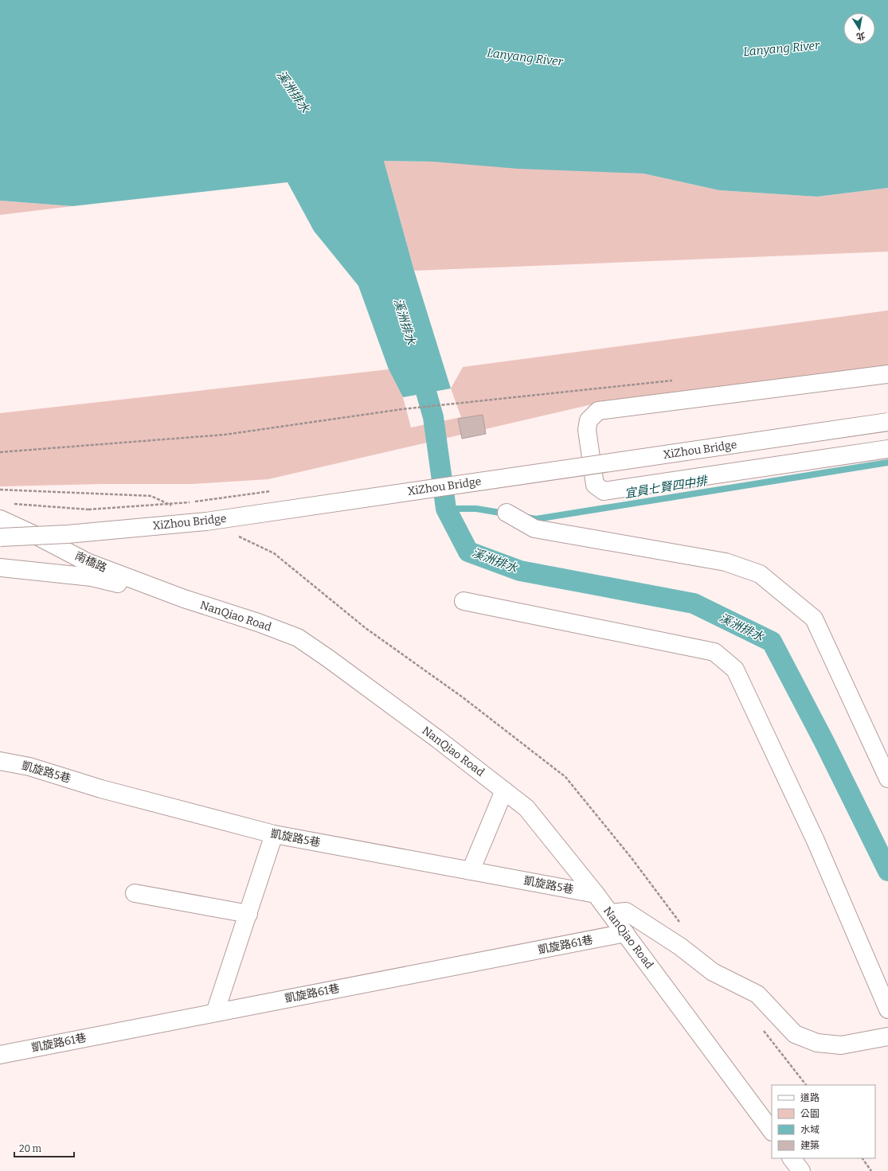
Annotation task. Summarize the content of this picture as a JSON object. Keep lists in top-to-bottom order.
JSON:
{
  "streets": {
    "street": [
      "XiZhou Bridge",
      "南橋路",
      "NanQiao Road",
      "凱旋路5巷",
      "凱旋路61巷"
    ]
  },
  "crossings": [
    ["南橋路", "NanQiao Road"],
    ["NanQiao Road", "凱旋路5巷"],
    ["NanQiao Road", "凱旋路61巷"]
  ],
  "water": ["Lanyang River", "溪洲排水", "宜員七賢四中排"],
  "legend": [
    "道路",
    "公園",
    "水域",
    "建築"
  ],
  "scale_bar": "20 m",
  "north": "bottom"
}
